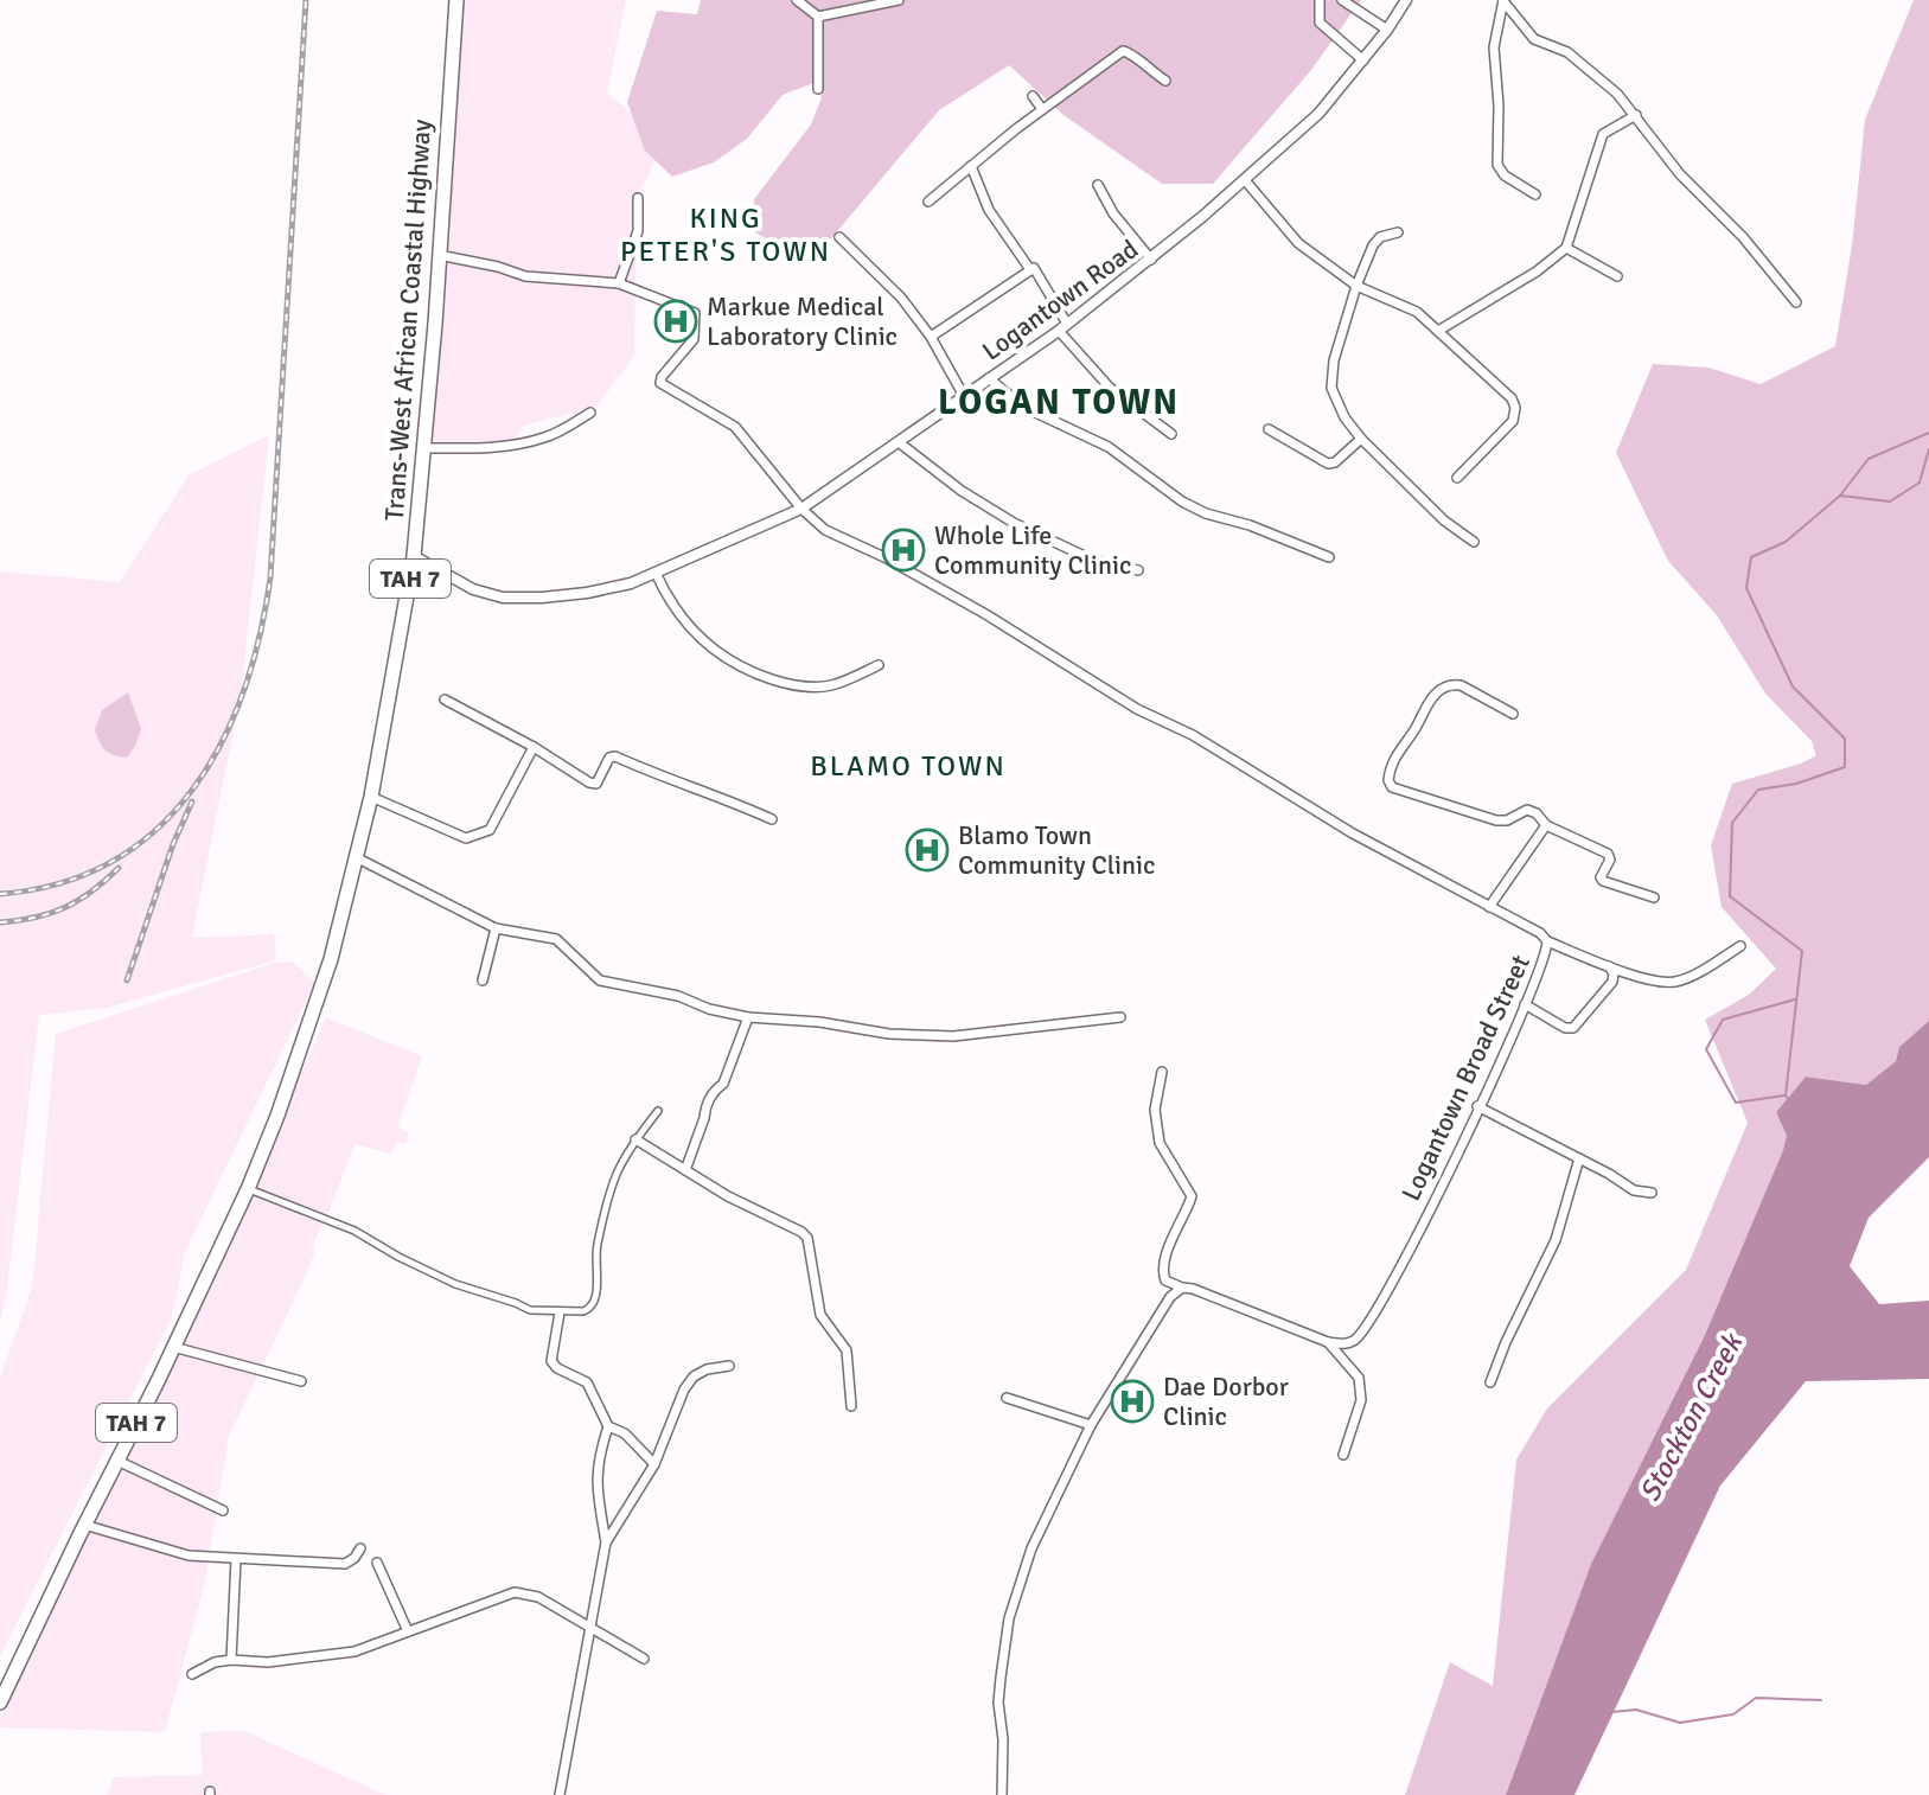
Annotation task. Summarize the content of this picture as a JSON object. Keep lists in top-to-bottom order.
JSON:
{
  "streets": {
    "highway": ["Trans-West African Coastal Highway", "TAH 7"],
    "street": ["Logantown Road", "Logantown Broad Street"]
  },
  "crossings": [
    ["Logantown Road", "Trans-West African Coastal Highway"],
    ["Logantown Road", "Logantown Broad Street"]
  ],
  "districts": ["KING PETER'S TOWN", "LOGAN TOWN", "BLAMO TOWN"],
  "water": ["Stockton Creek"],
  "places": {
    "hospital": [
      "Markue Medical Laboratory Clinic",
      "Whole Life Community Clinic",
      "Blamo Town Community Clinic",
      "Dae Dorbor Clinic"
    ]
  }
}
